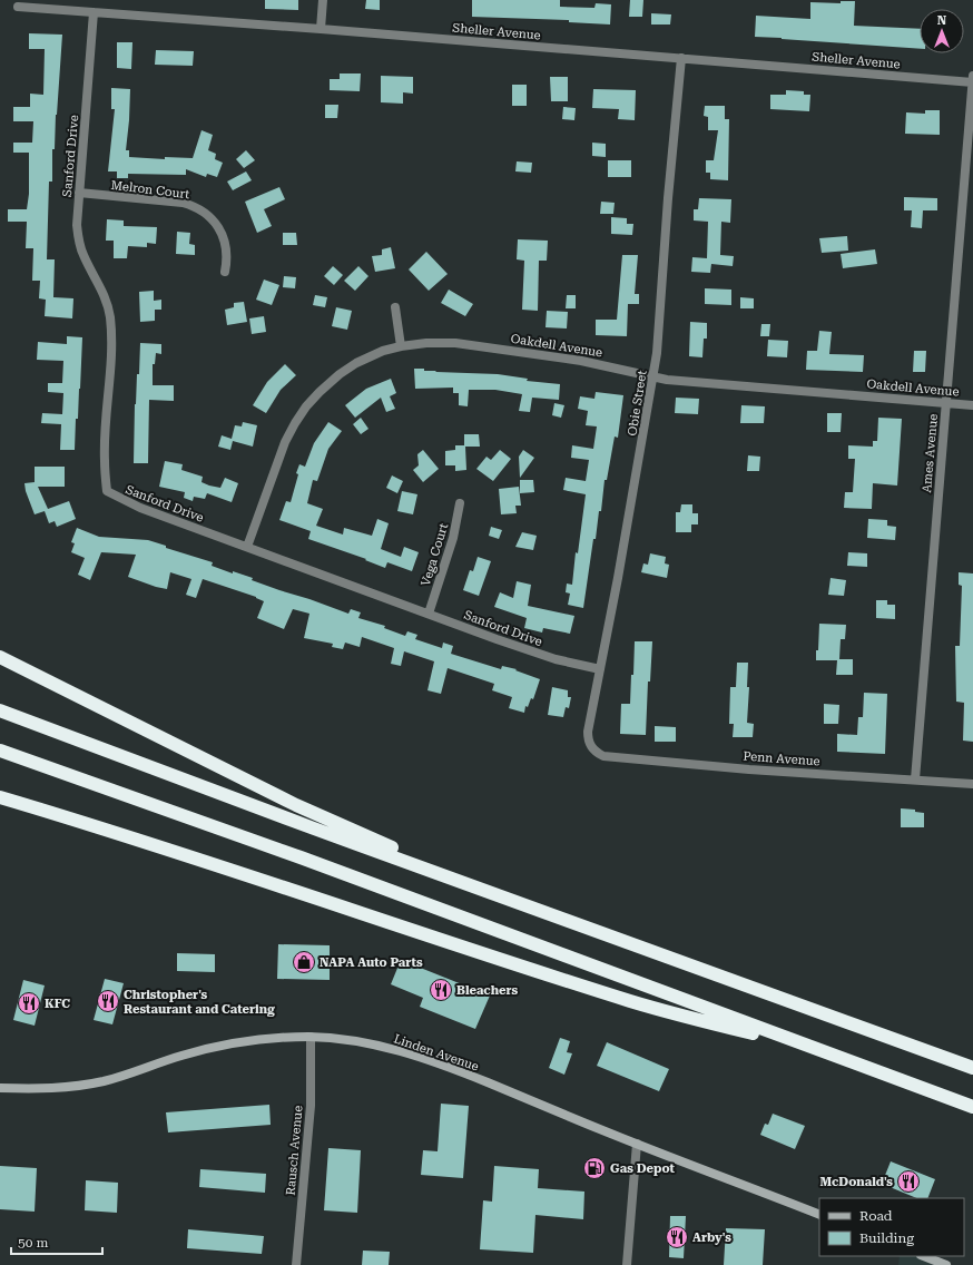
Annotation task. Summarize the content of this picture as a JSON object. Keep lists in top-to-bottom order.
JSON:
{
  "streets": {
    "main road": ["Linden Avenue"],
    "street": [
      "Sheller Avenue",
      "Sanford Drive",
      "Melron Court",
      "Oakdell Avenue",
      "Obie Street",
      "Ames Avenue",
      "Vega Court",
      "Penn Avenue",
      "Rausch Avenue"
    ]
  },
  "crossings": [
    ["Sheller Avenue", "Sanford Drive"],
    ["Sheller Avenue", "Obie Street"],
    ["Sheller Avenue", "Ames Avenue"],
    ["Sanford Drive", "Melron Court"],
    ["Sanford Drive", "Oakdell Avenue"],
    ["Sanford Drive", "Obie Street"],
    ["Sanford Drive", "Vega Court"],
    ["Oakdell Avenue", "Obie Street"],
    ["Oakdell Avenue", "Ames Avenue"],
    ["Obie Street", "Penn Avenue"],
    ["Ames Avenue", "Penn Avenue"],
    ["Linden Avenue", "Rausch Avenue"]
  ],
  "places": {
    "shop": ["NAPA Auto Parts"],
    "restaurant": [
      "Bleachers",
      "Christopher's Restaurant and Catering",
      "KFC",
      "McDonald's",
      "Arby's"
    ],
    "fuel station": ["Gas Depot"]
  },
  "legend": ["Road", "Building"],
  "scale_bar": "50 m",
  "north": "top"
}
